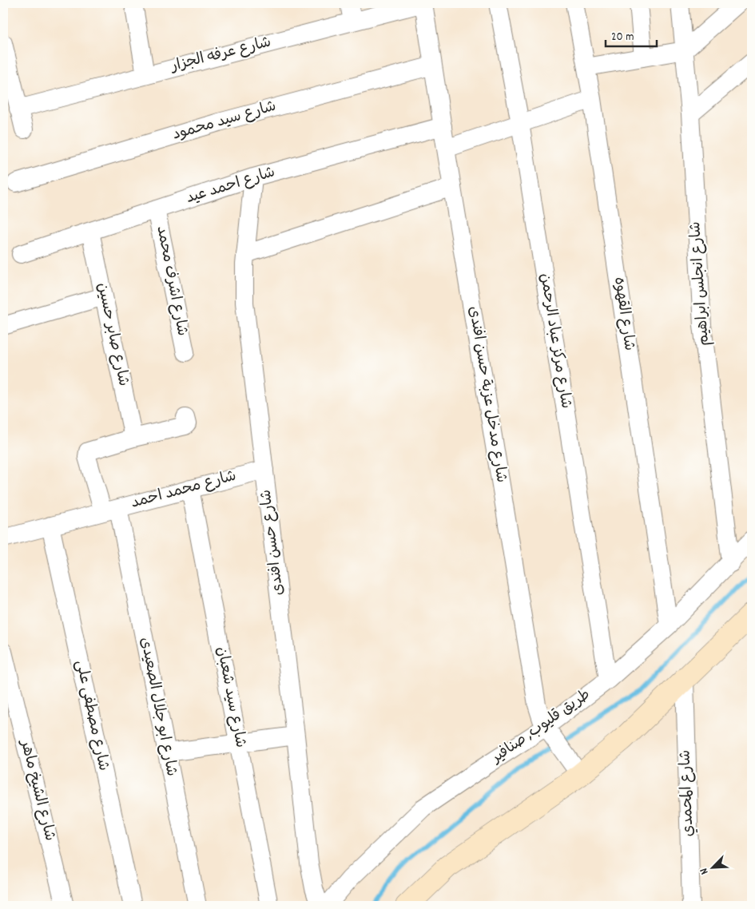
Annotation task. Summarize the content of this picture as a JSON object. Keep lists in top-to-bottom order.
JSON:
{
  "streets": {
    "street": [
      "شارع عرفه الجزار",
      "شارع سيد محمود",
      "شارع احمد عيد",
      "شارع اشرف محمد",
      "شارع انجلس ابراهيم",
      "شارع القهوه",
      "شارع صابر حسين",
      "شارع مركز عباد الرحمن",
      "شارع مدخل عزبة حسن افندى",
      "شارع محمد احمد",
      "شارع حسن افندى",
      "شارع سيد شعبان",
      "شارع ابو جلال الصعيدى",
      "شارع مصطفى على",
      "طريق قليوب, صنافير",
      "شارع الشيخ ماهر",
      "شارع المحمدي"
    ]
  },
  "crossings": [
    ["شارع عرفه الجزار", "شارع مدخل عزبة حسن افندى"],
    ["شارع سيد محمود", "شارع مدخل عزبة حسن افندى"],
    ["شارع احمد عيد", "شارع اشرف محمد"],
    ["شارع احمد عيد", "شارع صابر حسين"],
    ["شارع احمد عيد", "شارع مدخل عزبة حسن افندى"],
    ["شارع احمد عيد", "شارع حسن افندى"],
    ["شارع انجلس ابراهيم", "طريق قليوب, صنافير"],
    ["شارع القهوه", "طريق قليوب, صنافير"],
    ["شارع مركز عباد الرحمن", "طريق قليوب, صنافير"],
    ["شارع مدخل عزبة حسن افندى", "طريق قليوب, صنافير"],
    ["شارع محمد احمد", "شارع حسن افندى"],
    ["شارع محمد احمد", "شارع سيد شعبان"],
    ["شارع محمد احمد", "شارع ابو جلال الصعيدى"],
    ["شارع محمد احمد", "شارع مصطفى على"]
  ],
  "scale_bar": "20 m",
  "north": "bottom left"
}
